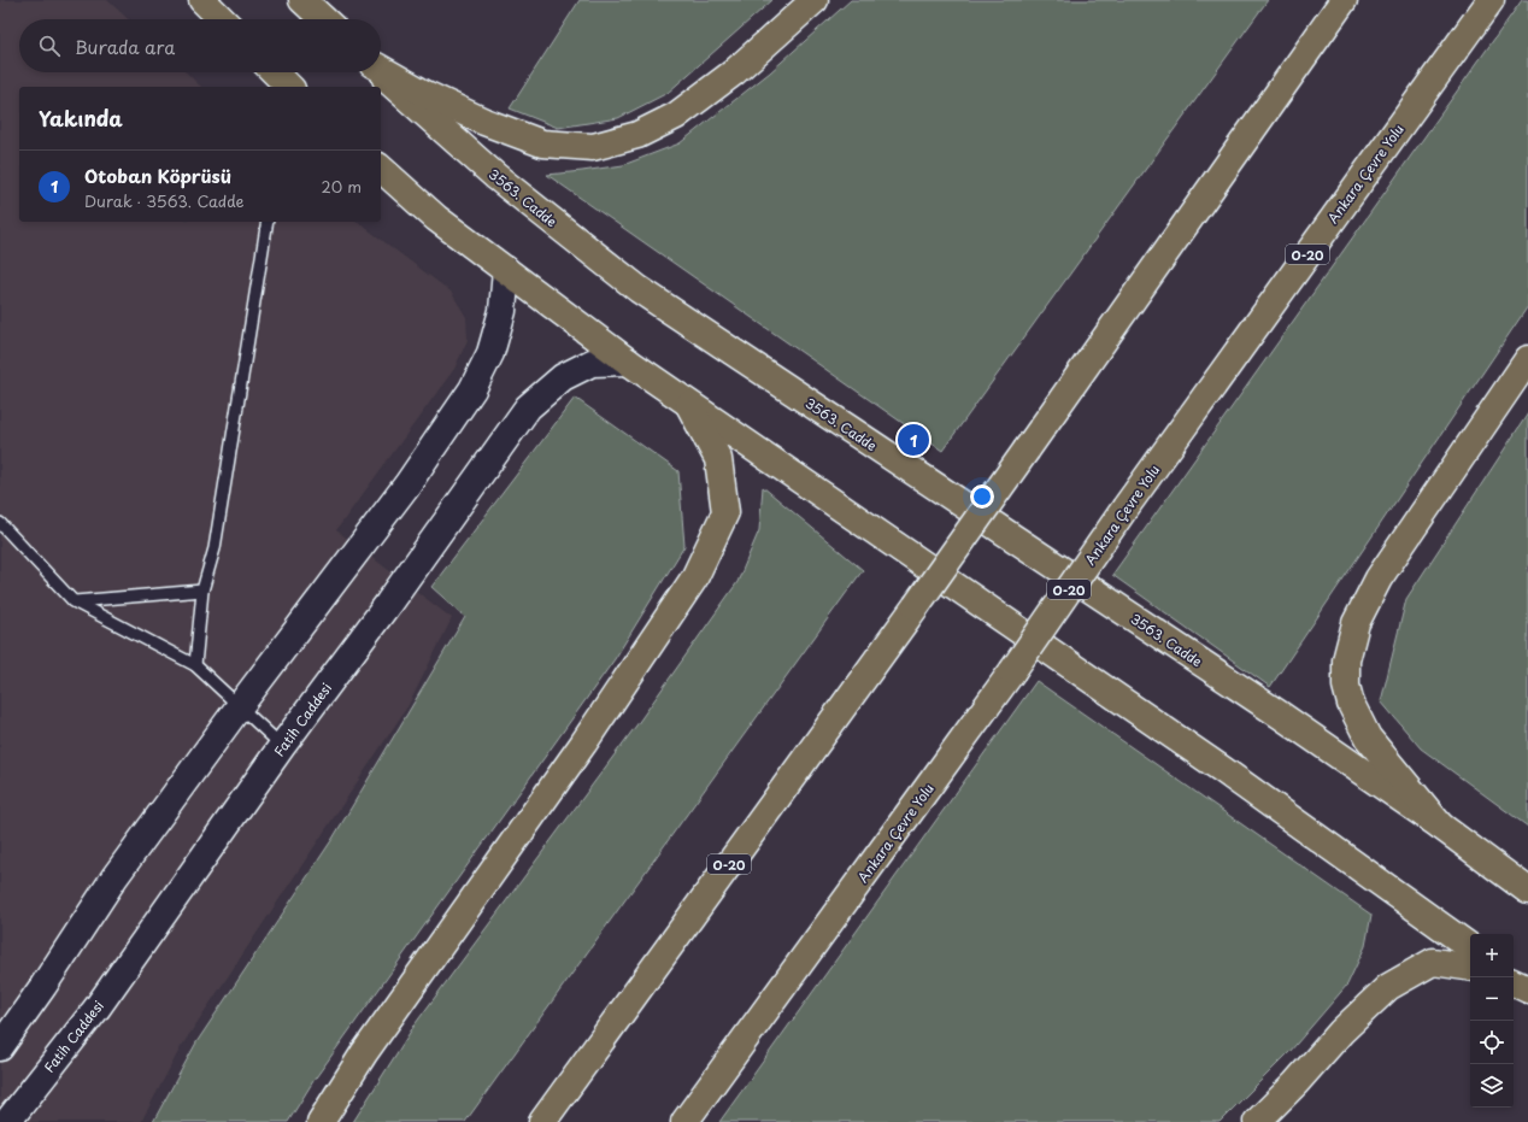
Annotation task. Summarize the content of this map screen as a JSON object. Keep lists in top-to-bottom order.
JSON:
{
  "streets": {
    "main road": ["Ankara Çevre Yolu", "3563. Cadde", "O-20"],
    "street": ["Fatih Caddesi"]
  },
  "page": {
    "search": "Burada ara",
    "heading": "Yakında",
    "list": [
      {
        "mark": "1",
        "name": "Otoban Köprüsü",
        "note": "Durak · 3563. Cadde",
        "value": "20 m"
      }
    ],
    "pins": "1",
    "map_buttons": ["+", "−"]
  }
}
